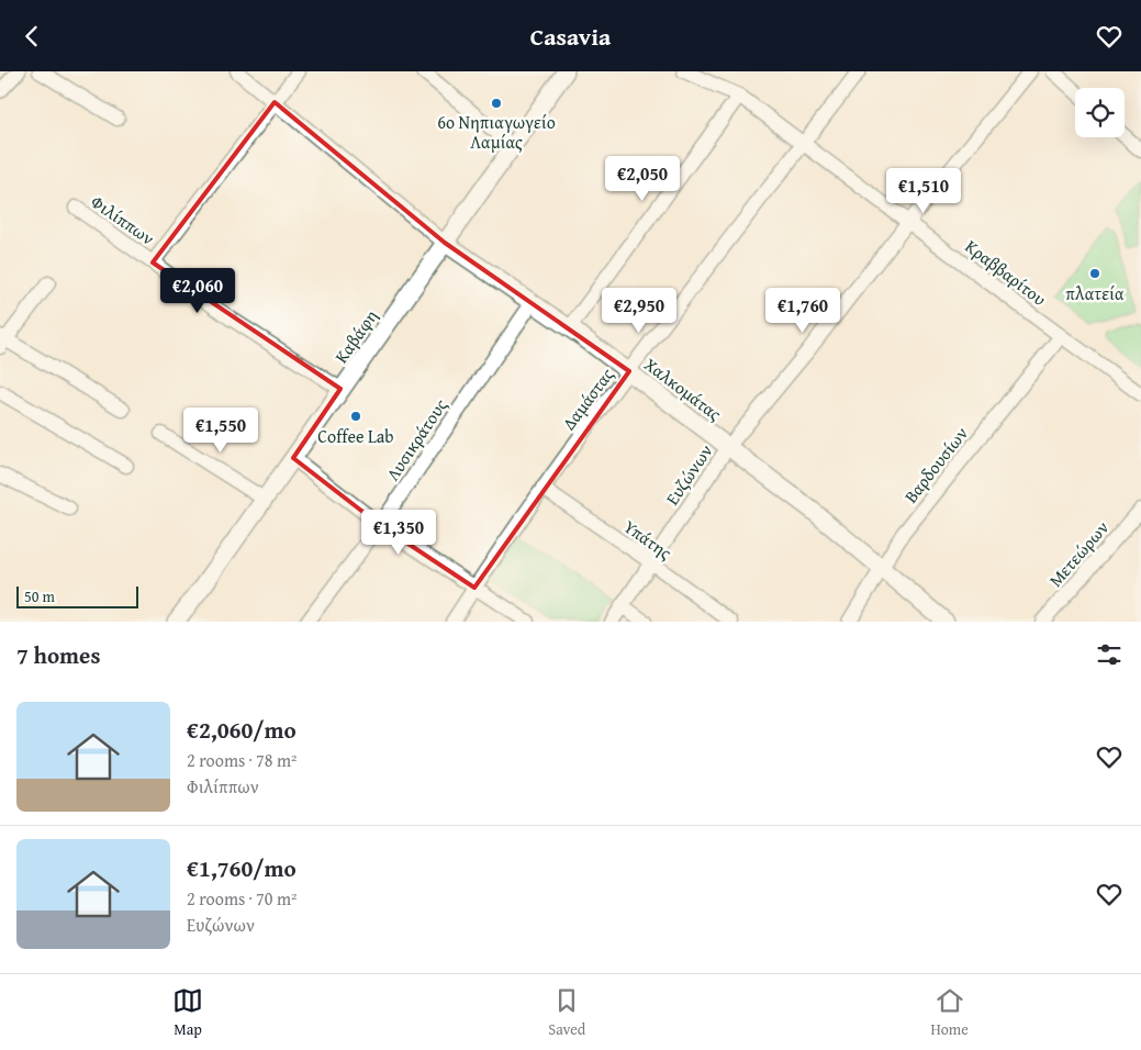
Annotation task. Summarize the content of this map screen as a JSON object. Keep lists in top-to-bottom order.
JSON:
{
  "streets": {
    "street": [
      "Φιλίππων",
      "Κραββαρίτου",
      "Καβάφη",
      "Χαλκομάτας",
      "Δαμάστας",
      "Λυσικράτους",
      "Βαρδουσίων",
      "Ευζώνων",
      "Υπάτης",
      "Μετεώρων"
    ]
  },
  "crossings": [
    ["Φιλίππων", "Καβάφη"],
    ["Κραββαρίτου", "Δαμάστας"],
    ["Κραββαρίτου", "Βαρδουσίων"],
    ["Κραββαρίτου", "Ευζώνων"],
    ["Καβάφη", "Χαλκομάτας"],
    ["Χαλκομάτας", "Δαμάστας"],
    ["Χαλκομάτας", "Λυσικράτους"],
    ["Χαλκομάτας", "Βαρδουσίων"],
    ["Χαλκομάτας", "Ευζώνων"],
    ["Δαμάστας", "Υπάτης"],
    ["Ευζώνων", "Υπάτης"]
  ],
  "places": ["6ο Νηπιαγωγείο Λαμίας", "πλατεία", "Coffee Lab"],
  "scale_bar": "50 m",
  "page": {
    "header": "Casavia",
    "price": [
      "€2,050",
      "€1,510",
      "€2,060",
      "€2,950",
      "€1,760",
      "€1,550",
      "€1,350"
    ],
    "scale": "50 m",
    "heading": "7 homes",
    "list": [
      {
        "name": "€2,060/mo",
        "note": "2 rooms · 78 m² · Φιλίππων"
      },
      {
        "name": "€1,760/mo",
        "note": "2 rooms · 70 m² · Ευζώνων"
      }
    ],
    "tabs": ["Map", "Saved", "Home"]
  }
}
